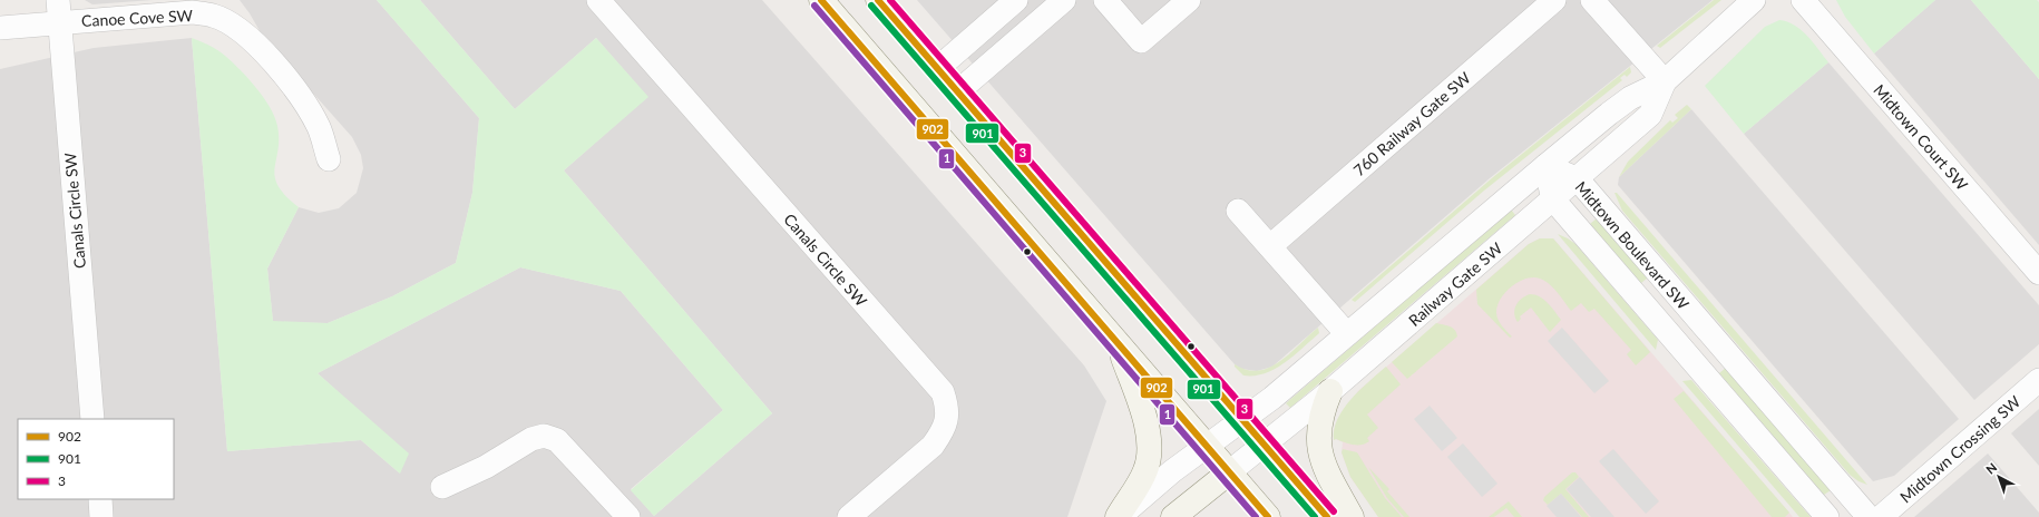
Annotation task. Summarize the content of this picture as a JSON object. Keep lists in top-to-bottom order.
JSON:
{
  "streets": {
    "street": [
      "Canoe Cove SW",
      "760 Railway Gate SW",
      "Midtown Court SW",
      "Canals Circle SW",
      "Midtown Boulevard SW",
      "Railway Gate SW",
      "Midtown Crossing SW"
    ]
  },
  "crossings": [
    ["Canoe Cove SW", "Canals Circle SW"],
    ["Midtown Boulevard SW", "Railway Gate SW"]
  ],
  "lines": [
    "transit line 902",
    "transit line 3",
    "transit line 901",
    "transit line 1"
  ],
  "legend": ["902", "901", "3"],
  "north": "top left"
}
